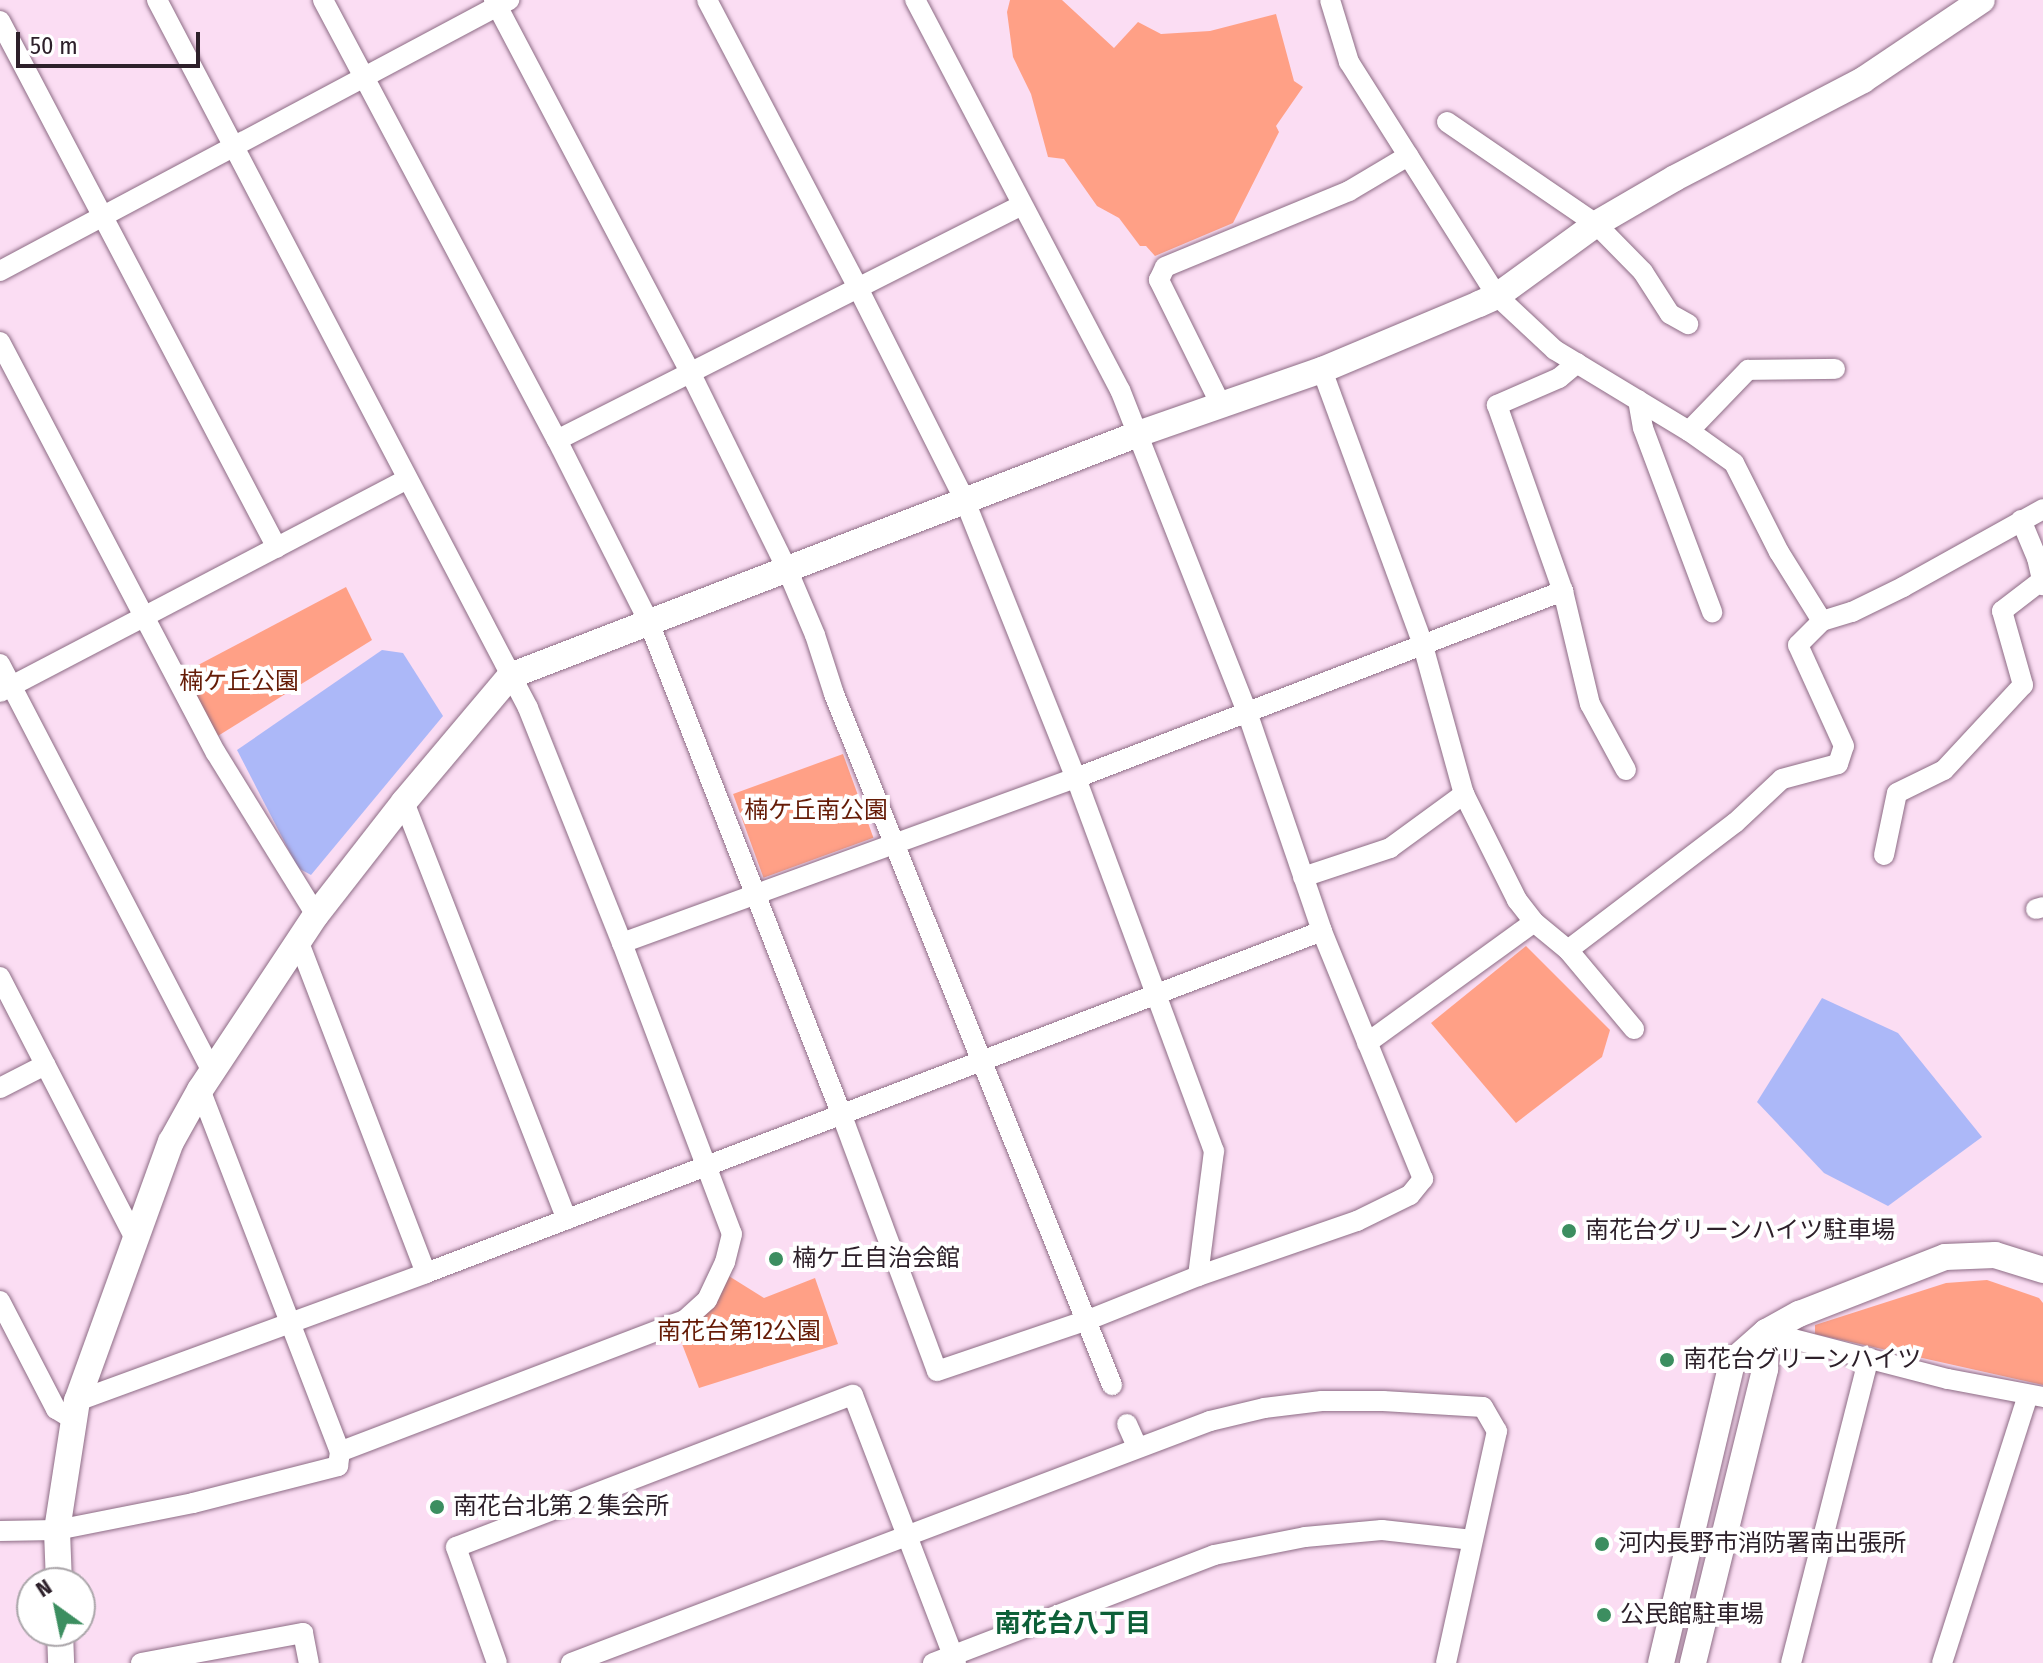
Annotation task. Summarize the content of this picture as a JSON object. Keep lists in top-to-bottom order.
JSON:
{
  "districts": ["南花台八丁目"],
  "parks": ["楠ケ丘公園", "楠ケ丘南公園", "南花台第12公園"],
  "places": [
    "南花台グリーンハイツ駐車場",
    "楠ケ丘自治会館",
    "南花台グリーンハイツ",
    "南花台北第２集会所",
    "河内長野市消防署南出張所",
    "公民館駐車場"
  ],
  "scale_bar": "50 m",
  "north": "top left"
}
